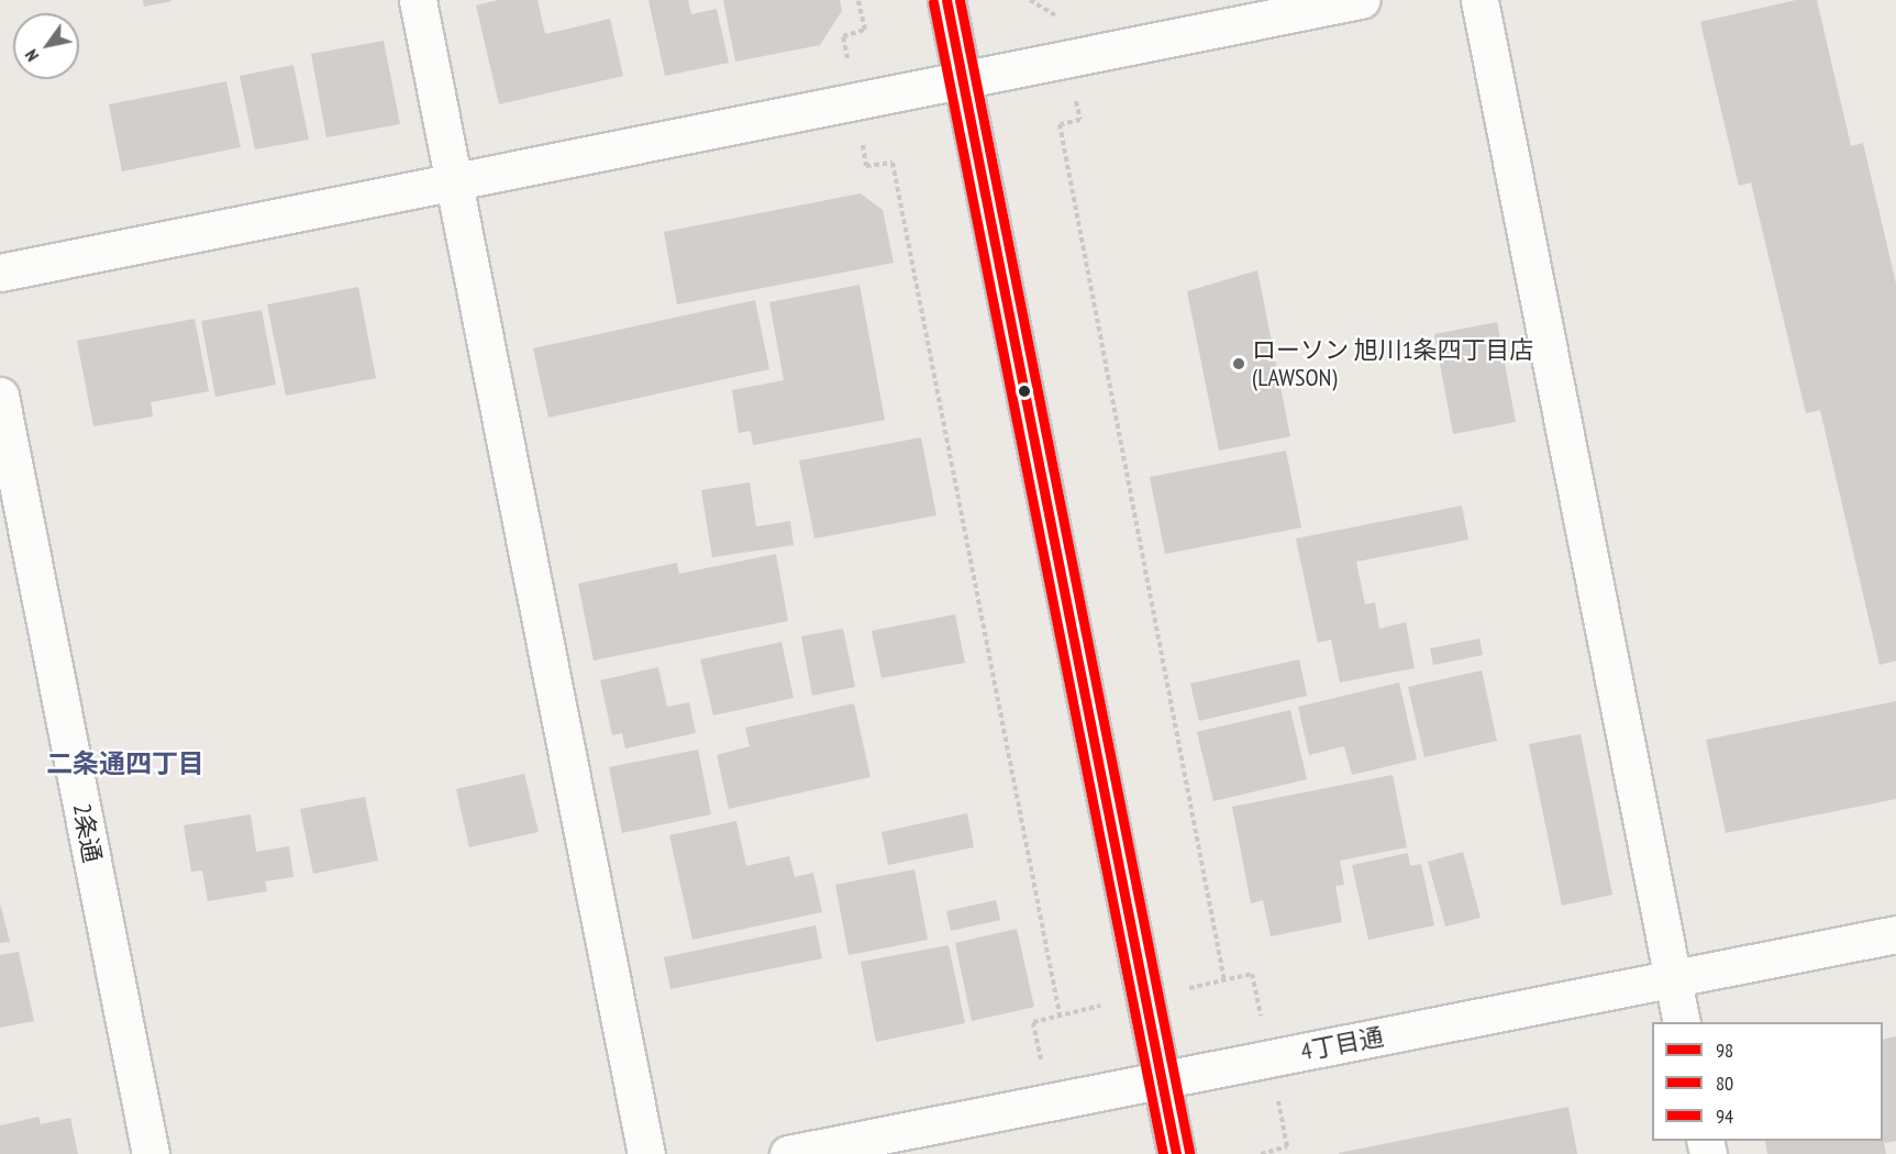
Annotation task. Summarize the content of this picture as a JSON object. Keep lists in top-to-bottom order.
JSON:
{
  "streets": {
    "street": ["2条通", "4丁目通"]
  },
  "districts": ["二条通四丁目"],
  "places": ["ローソン 旭川1条四丁目店 (LAWSON)"],
  "lines": ["transit line 98", "transit line 94", "transit line 80"],
  "legend": ["98", "80", "94"],
  "north": "bottom left"
}
